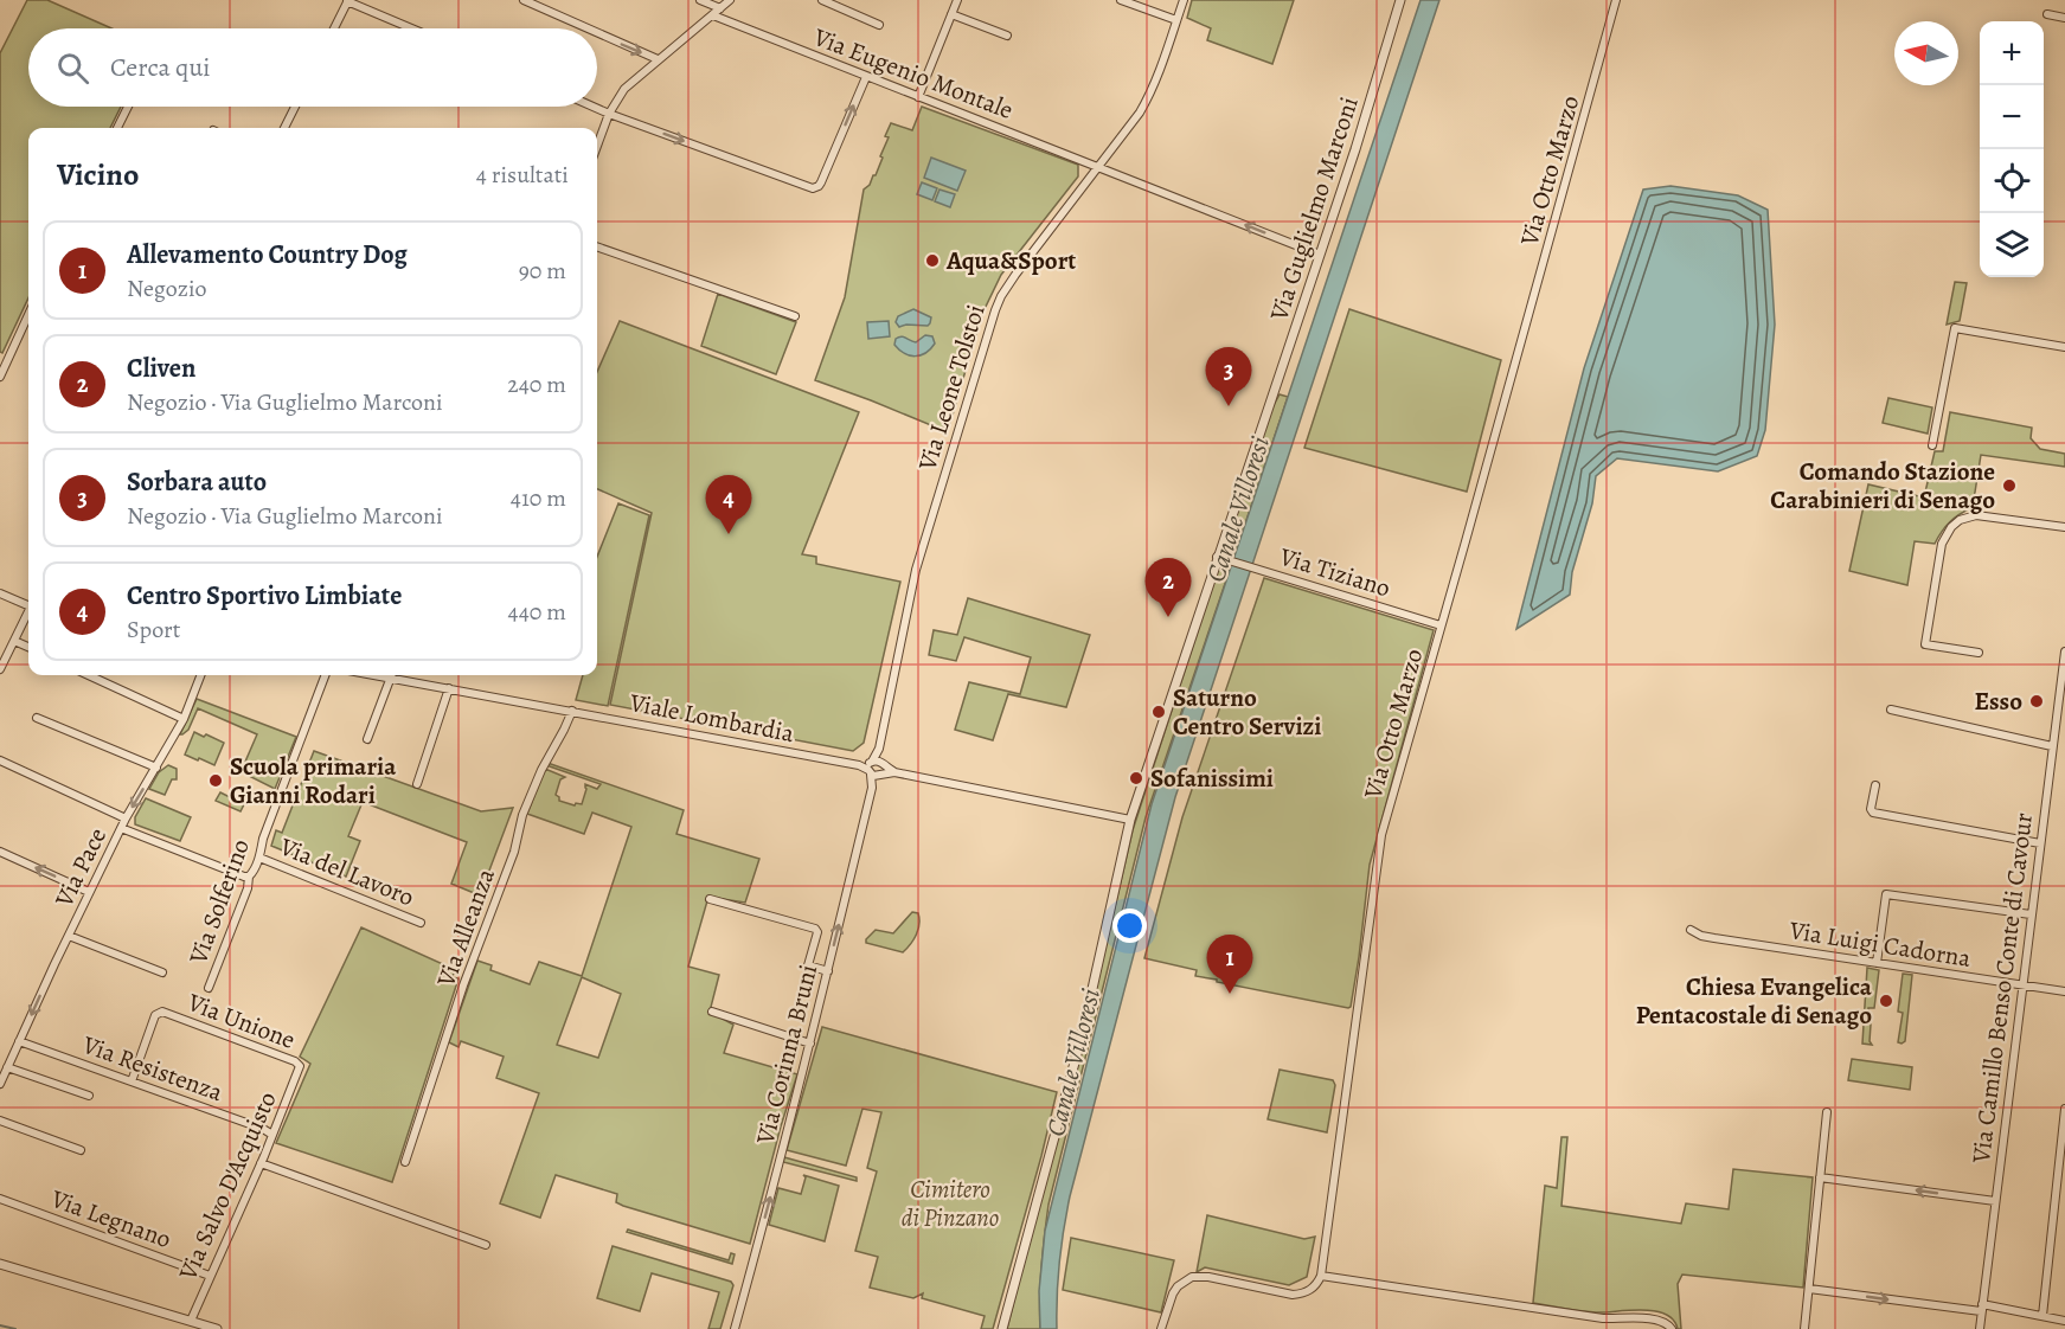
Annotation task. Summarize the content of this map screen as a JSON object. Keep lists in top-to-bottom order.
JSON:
{
  "streets": {
    "street": [
      "Via Eugenio Montale",
      "Via Otto Marzo",
      "Via Guglielmo Marconi",
      "Via Leone Tolstoi",
      "Via Tiziano",
      "Viale Lombardia",
      "Via Pace",
      "Via del Lavoro",
      "Via Solferino",
      "Via Alleanza",
      "Via Luigi Cadorna",
      "Via Camillo Benso Conte di Cavour",
      "Via Unione",
      "Via Corinna Bruni",
      "Via Resistenza",
      "Via Salvo D'Acquisto",
      "Via Legnano"
    ]
  },
  "crossings": [
    ["Via Eugenio Montale", "Via Guglielmo Marconi"],
    ["Via Eugenio Montale", "Via Leone Tolstoi"],
    ["Via Otto Marzo", "Via Tiziano"],
    ["Via Guglielmo Marconi", "Via Tiziano"],
    ["Via Leone Tolstoi", "Viale Lombardia"],
    ["Via Leone Tolstoi", "Via Corinna Bruni"],
    ["Viale Lombardia", "Via Alleanza"],
    ["Viale Lombardia", "Via Corinna Bruni"],
    ["Via Pace", "Via del Lavoro"],
    ["Via Pace", "Via Resistenza"],
    ["Via del Lavoro", "Via Solferino"],
    ["Via Luigi Cadorna", "Via Camillo Benso Conte di Cavour"],
    ["Via Unione", "Via Resistenza"],
    ["Via Unione", "Via Salvo D'Acquisto"],
    ["Via Resistenza", "Via Salvo D'Acquisto"],
    ["Via Salvo D'Acquisto", "Via Legnano"]
  ],
  "one_way": ["Via Eugenio Montale", "Via Pace", "Via Corinna Bruni"],
  "water": ["Canale Villoresi"],
  "parks": ["Cimitero di Pinzano"],
  "places": [
    "Aqua&Sport",
    "Comando Stazione Carabinieri di Senago",
    "Esso",
    "Saturno Centro Servizi",
    "Sofanissimi",
    "Scuola primaria Gianni Rodari",
    "Chiesa Evangelica Pentacostale di Senago"
  ],
  "north": "left",
  "page": {
    "map_buttons": ["+", "−"],
    "search": "Cerca qui",
    "heading": ["Vicino", "4 risultati"],
    "list": [
      {
        "mark": "1",
        "name": "Allevamento Country Dog",
        "note": "Negozio",
        "value": "90 m"
      },
      {
        "mark": "2",
        "name": "Cliven",
        "note": "Negozio · Via Guglielmo Marconi",
        "value": "240 m"
      },
      {
        "mark": "3",
        "name": "Sorbara auto",
        "note": "Negozio · Via Guglielmo Marconi",
        "value": "410 m"
      },
      {
        "mark": "4",
        "name": "Centro Sportivo Limbiate",
        "note": "Sport",
        "value": "440 m"
      }
    ],
    "pins": [
      "3",
      "4",
      "2",
      "1"
    ]
  }
}
